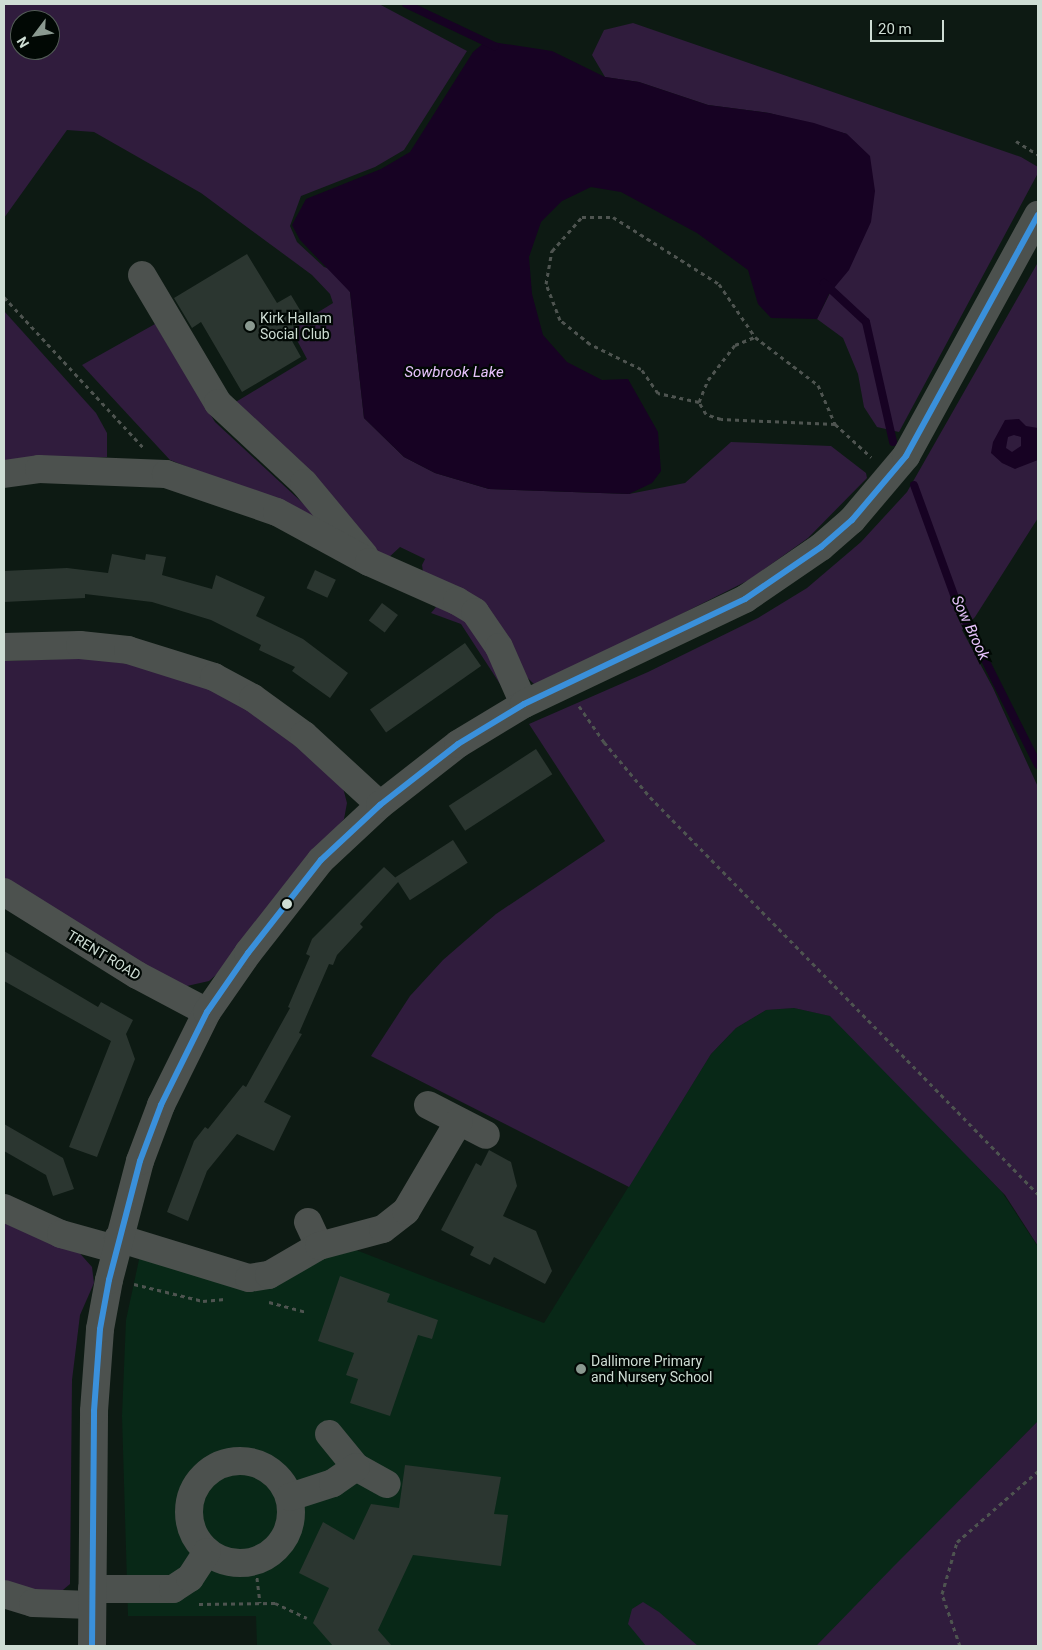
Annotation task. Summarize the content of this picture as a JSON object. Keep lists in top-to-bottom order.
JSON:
{
  "streets": {
    "street": ["TRENT ROAD"]
  },
  "water": ["Sowbrook Lake", "Sow Brook"],
  "places": ["Kirk Hallam Social Club", "Dallimore Primary and Nursery School"],
  "scale_bar": "20 m",
  "north": "bottom left"
}
